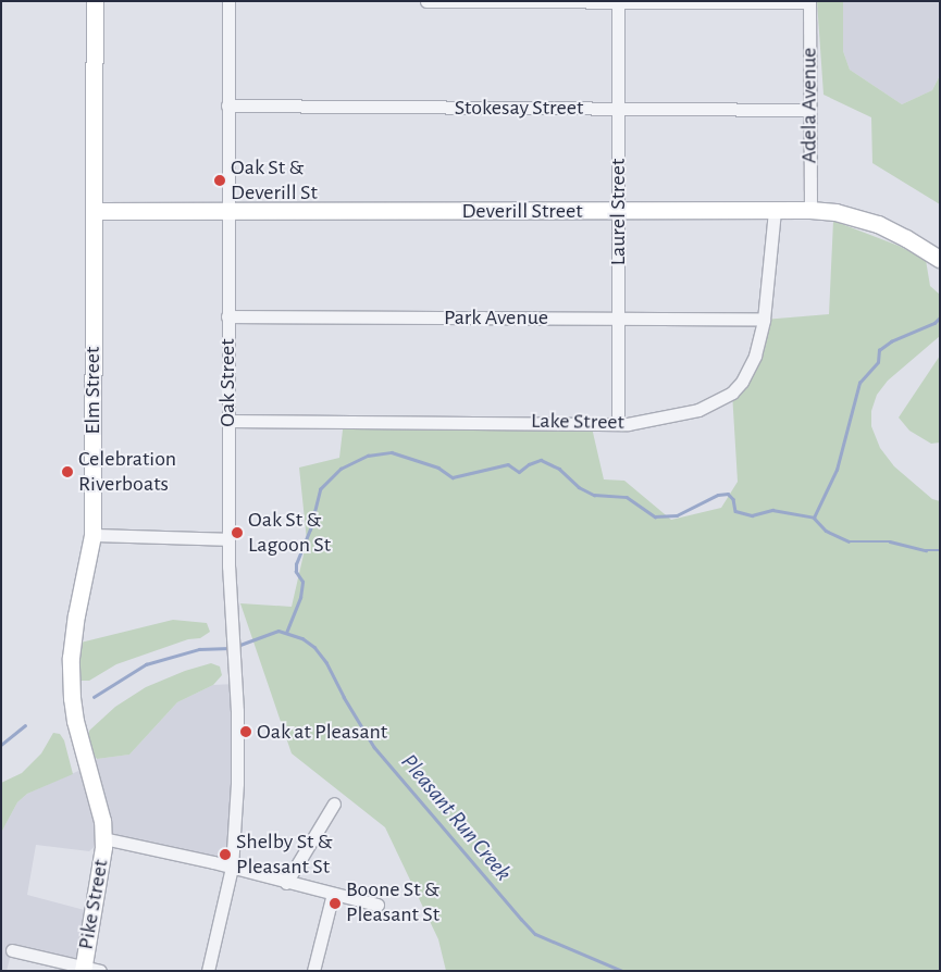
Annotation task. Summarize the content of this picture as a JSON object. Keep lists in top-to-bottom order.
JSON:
{
  "streets": {
    "main road": ["Deverill Street", "Elm Street", "Pike Street"],
    "street": [
      "Adela Avenue",
      "Stokesay Street",
      "Laurel Street",
      "Park Avenue",
      "Oak Street",
      "Lake Street"
    ]
  },
  "crossings": [
    ["Adela Avenue", "Stokesay Street"],
    ["Adela Avenue", "Deverill Street"],
    ["Stokesay Street", "Laurel Street"],
    ["Stokesay Street", "Oak Street"],
    ["Deverill Street", "Laurel Street"],
    ["Deverill Street", "Oak Street"],
    ["Deverill Street", "Elm Street"],
    ["Deverill Street", "Lake Street"],
    ["Laurel Street", "Park Avenue"],
    ["Laurel Street", "Lake Street"],
    ["Park Avenue", "Oak Street"],
    ["Park Avenue", "Lake Street"],
    ["Oak Street", "Lake Street"],
    ["Elm Street", "Pike Street"]
  ],
  "water": ["Pleasant Run Creek"],
  "places": [
    "Oak St & Deverill St",
    "Celebration Riverboats",
    "Oak St & Lagoon St",
    "Oak at Pleasant",
    "Shelby St & Pleasant St",
    "Boone St & Pleasant St"
  ]
}
